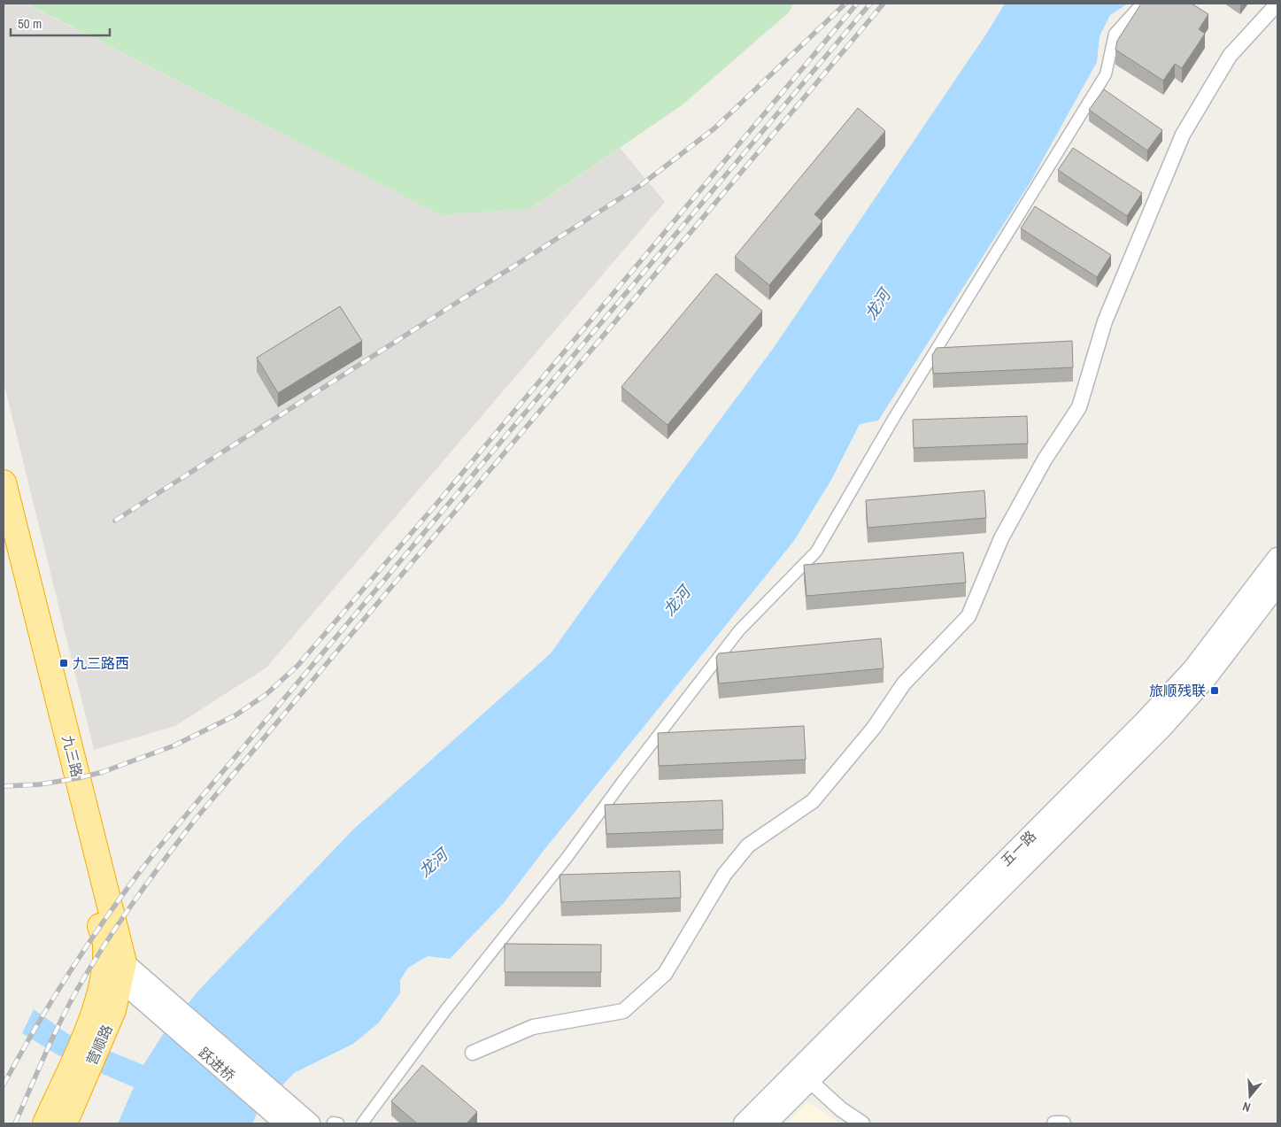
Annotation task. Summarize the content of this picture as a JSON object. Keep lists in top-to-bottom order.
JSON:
{
  "streets": {
    "highway": ["九三路", "营顺路"],
    "main road": ["五一路", "跃进桥"]
  },
  "crossings": [
    ["九三路", "营顺路"],
    ["九三路", "跃进桥"],
    ["营顺路", "跃进桥"]
  ],
  "water": ["龙河"],
  "places": {
    "transit": ["九三路西", "旅顺残联"]
  },
  "scale_bar": "50 m",
  "north": "bottom"
}
